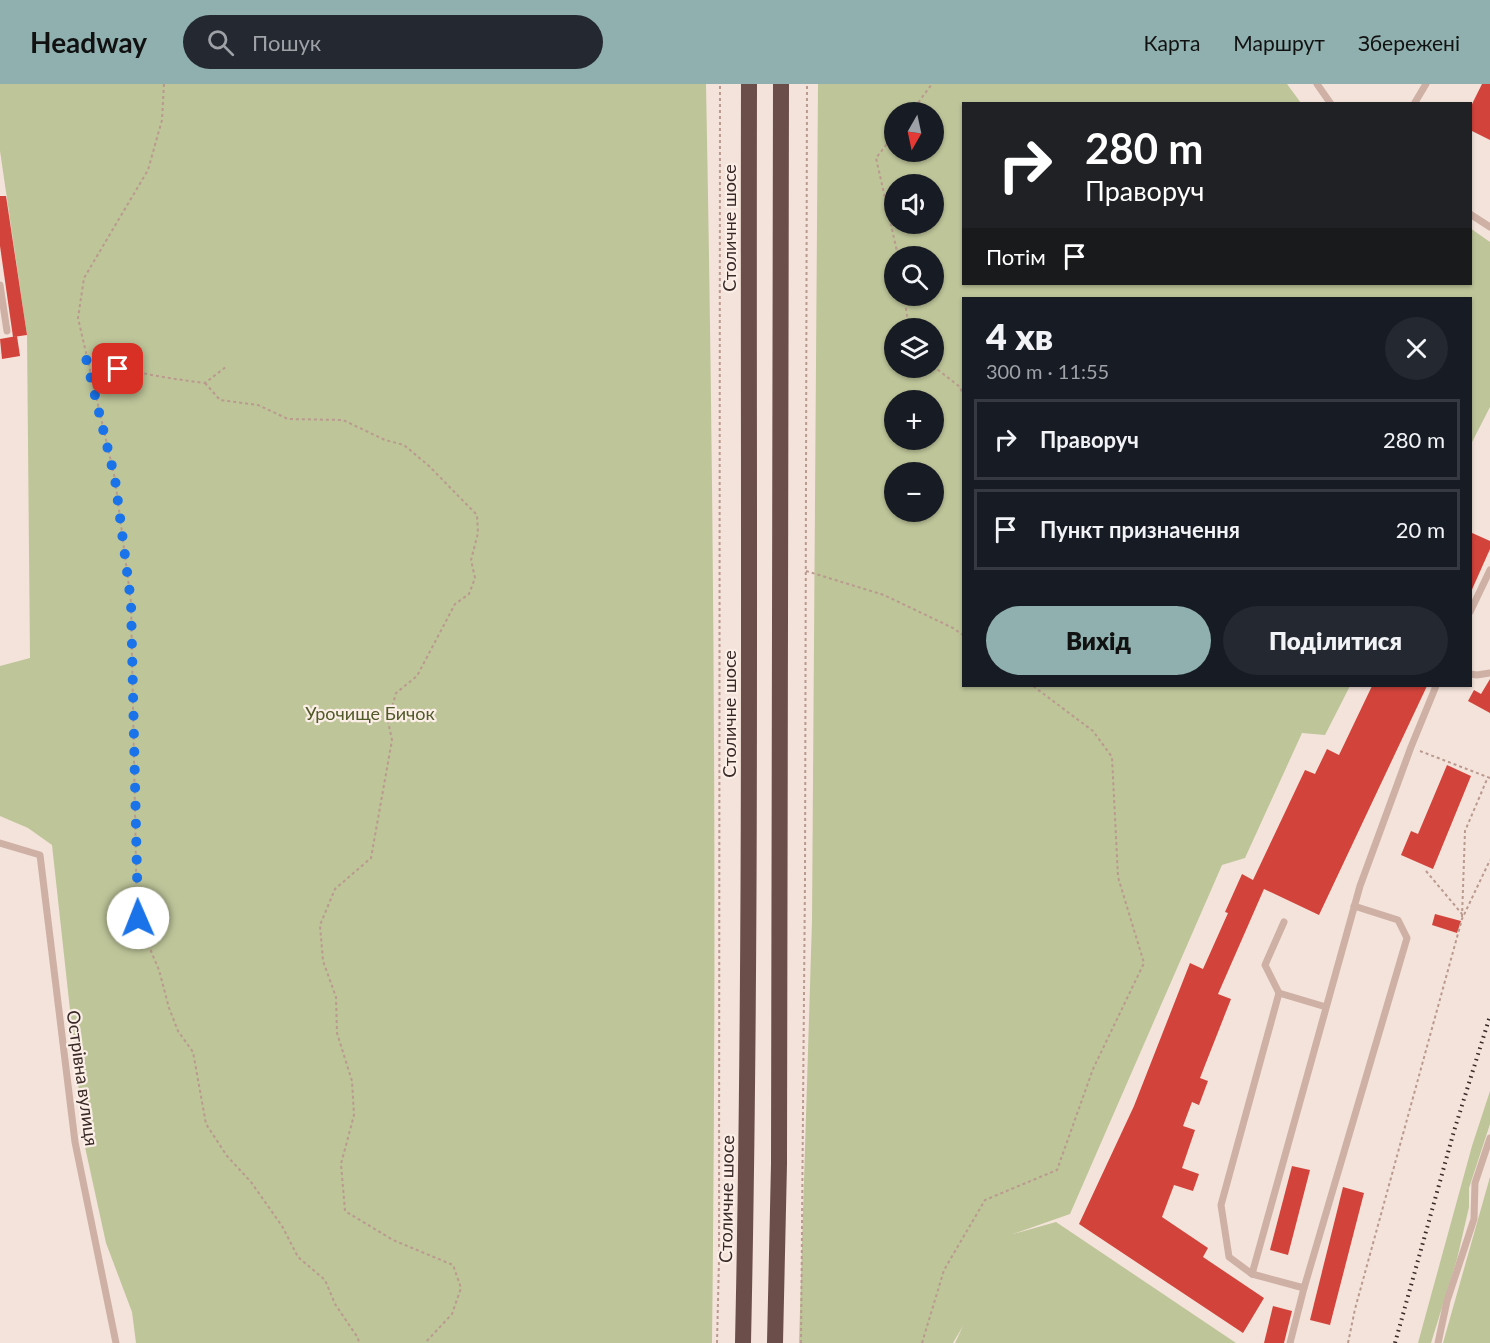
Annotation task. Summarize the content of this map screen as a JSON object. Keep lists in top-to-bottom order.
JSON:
{
  "streets": {
    "highway": ["Столичне шосе"],
    "lane": ["Острівна вулиця"]
  },
  "parks": ["Урочище Бичок"],
  "north": "bottom",
  "page": {
    "header": "Headway",
    "search": "Пошук",
    "nav": ["Карта", "Маршрут", "Збережені"],
    "map_buttons": ["+", "−"],
    "turn": ["280 m", "Праворуч"],
    "then": "Потім",
    "heading": ["4 хв", "300 m · 11:55"],
    "list": [
      {
        "name": "Праворуч",
        "value": "280 m"
      },
      {
        "name": "Пункт призначення",
        "value": "20 m"
      }
    ],
    "buttons": ["Вихід", "Поділитися"]
  }
}
